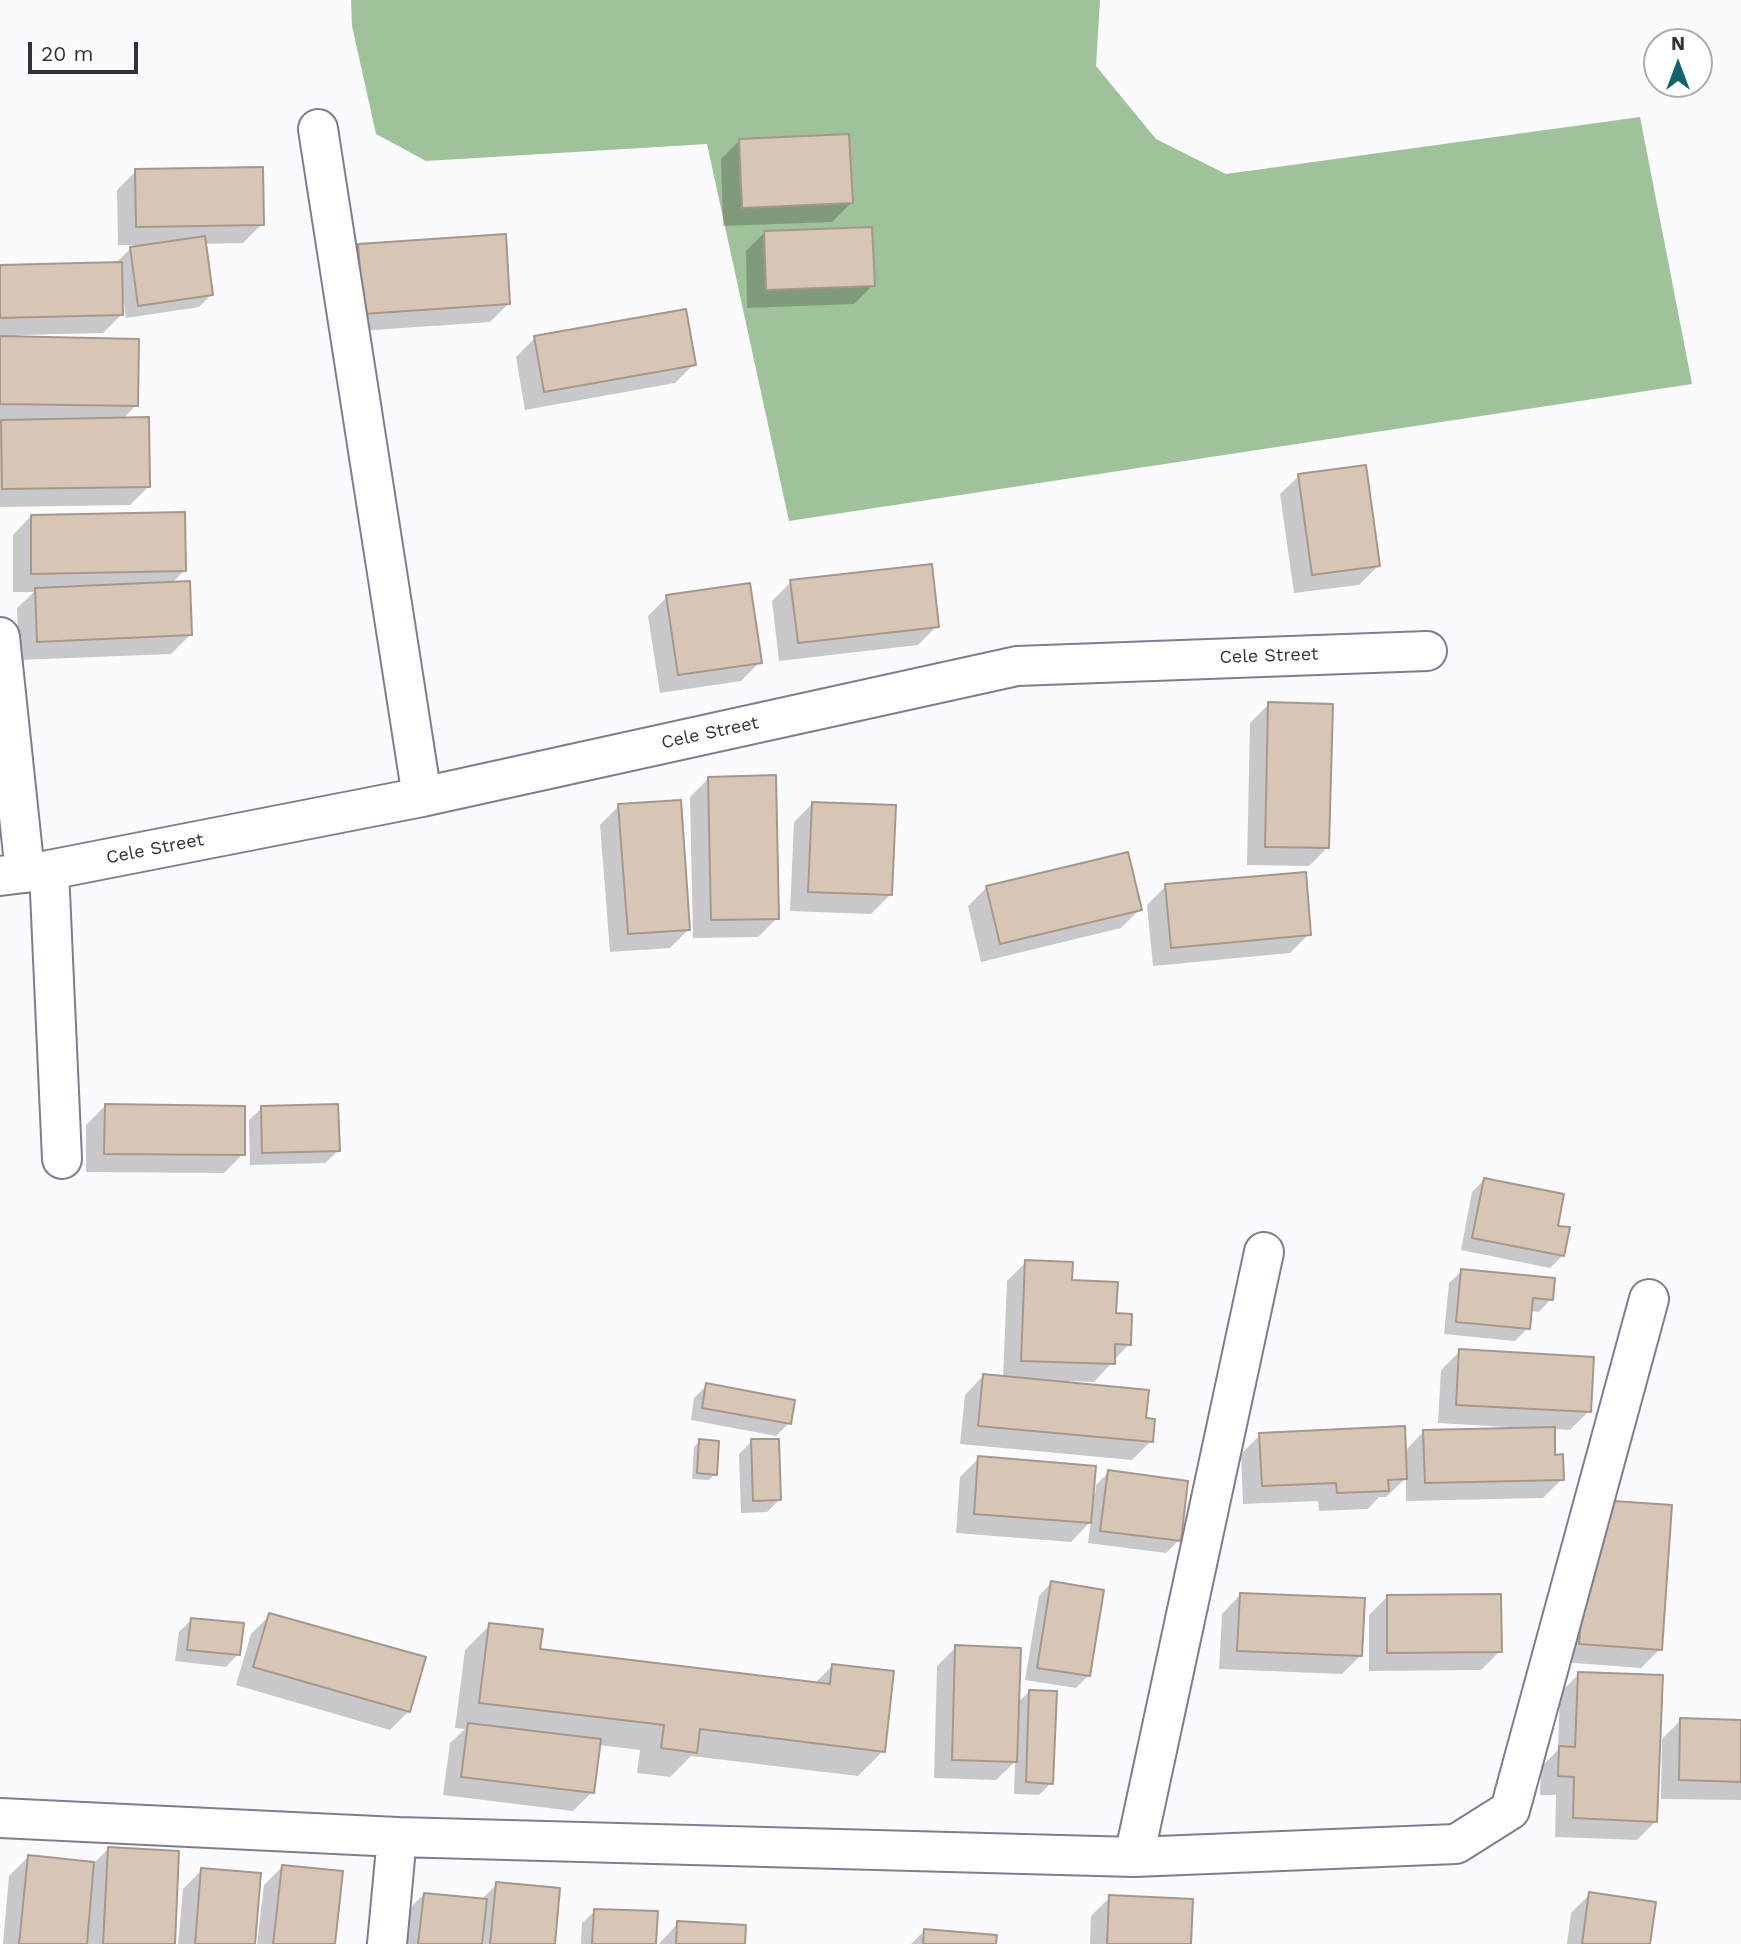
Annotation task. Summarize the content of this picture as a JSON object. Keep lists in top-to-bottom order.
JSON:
{
  "streets": {
    "street": ["Cele Street"]
  },
  "scale_bar": "20 m",
  "north": "top"
}
